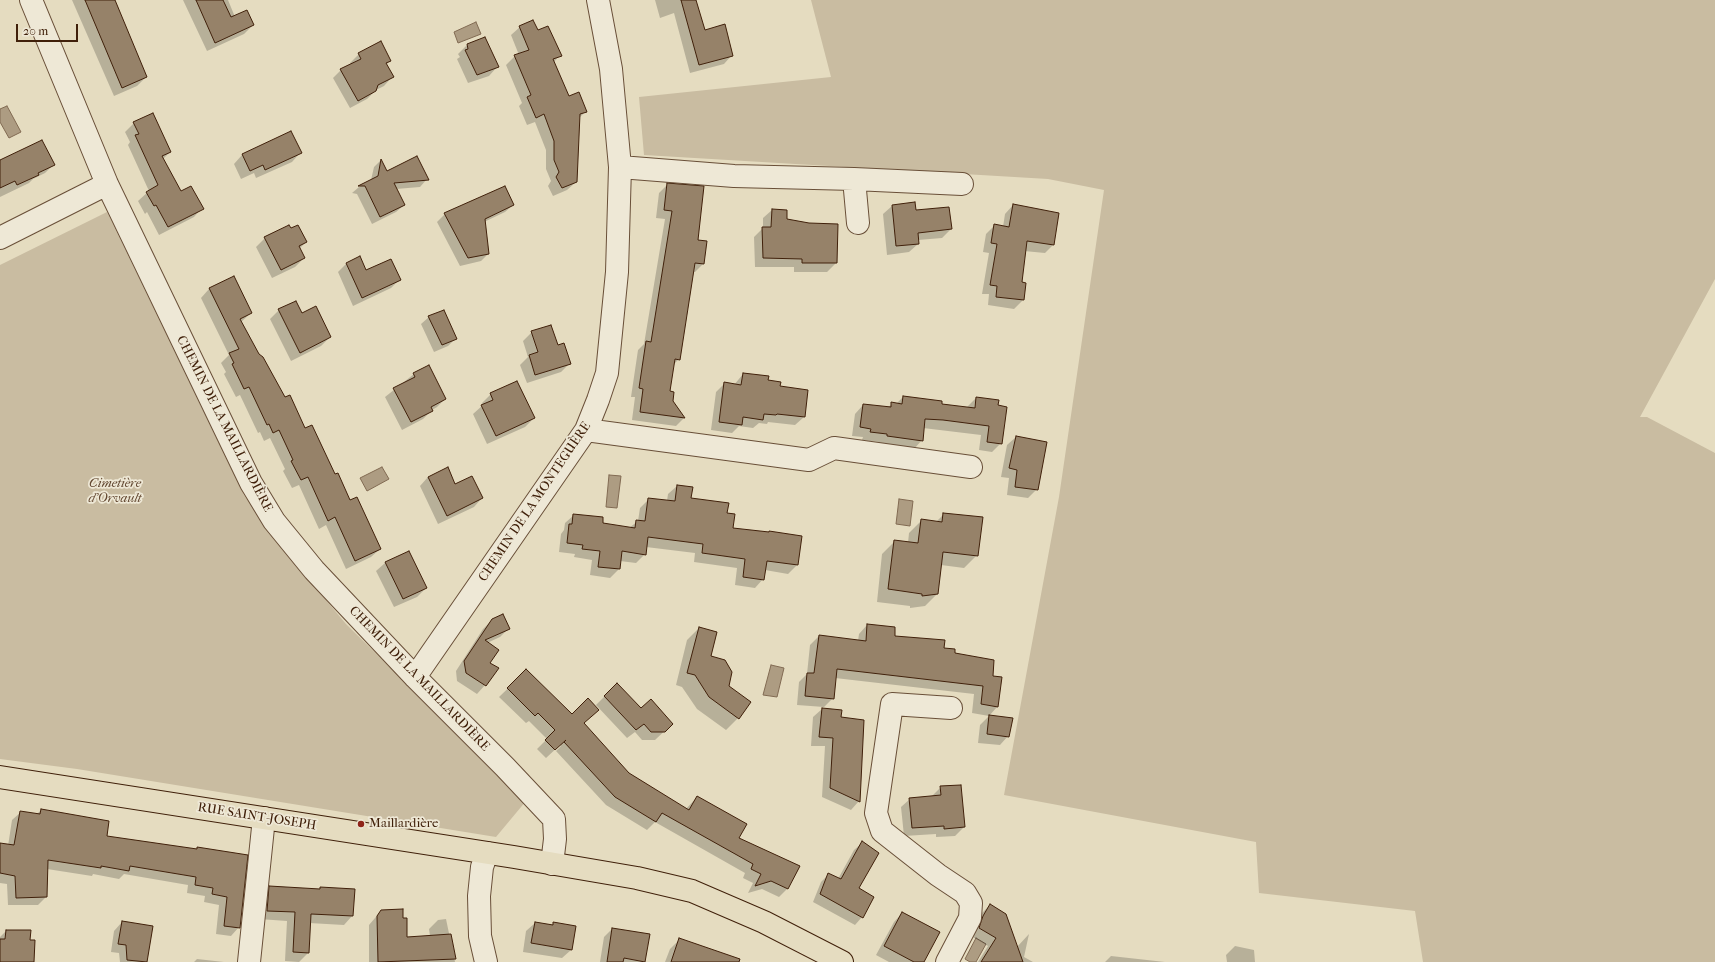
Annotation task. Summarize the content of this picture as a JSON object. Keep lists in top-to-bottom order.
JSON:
{
  "streets": {
    "main road": ["RUE SAINT-JOSEPH"],
    "street": ["CHEMIN DE LA MAILLARDIÈRE", "CHEMIN DE LA MONTEGUÈRE"]
  },
  "crossings": [
    ["CHEMIN DE LA MAILLARDIÈRE", "CHEMIN DE LA MONTEGUÈRE"],
    ["CHEMIN DE LA MAILLARDIÈRE", "RUE SAINT-JOSEPH"]
  ],
  "parks": ["Cimetière d'Orvault"],
  "places": ["Maillardière"],
  "scale_bar": "20 m"
}
